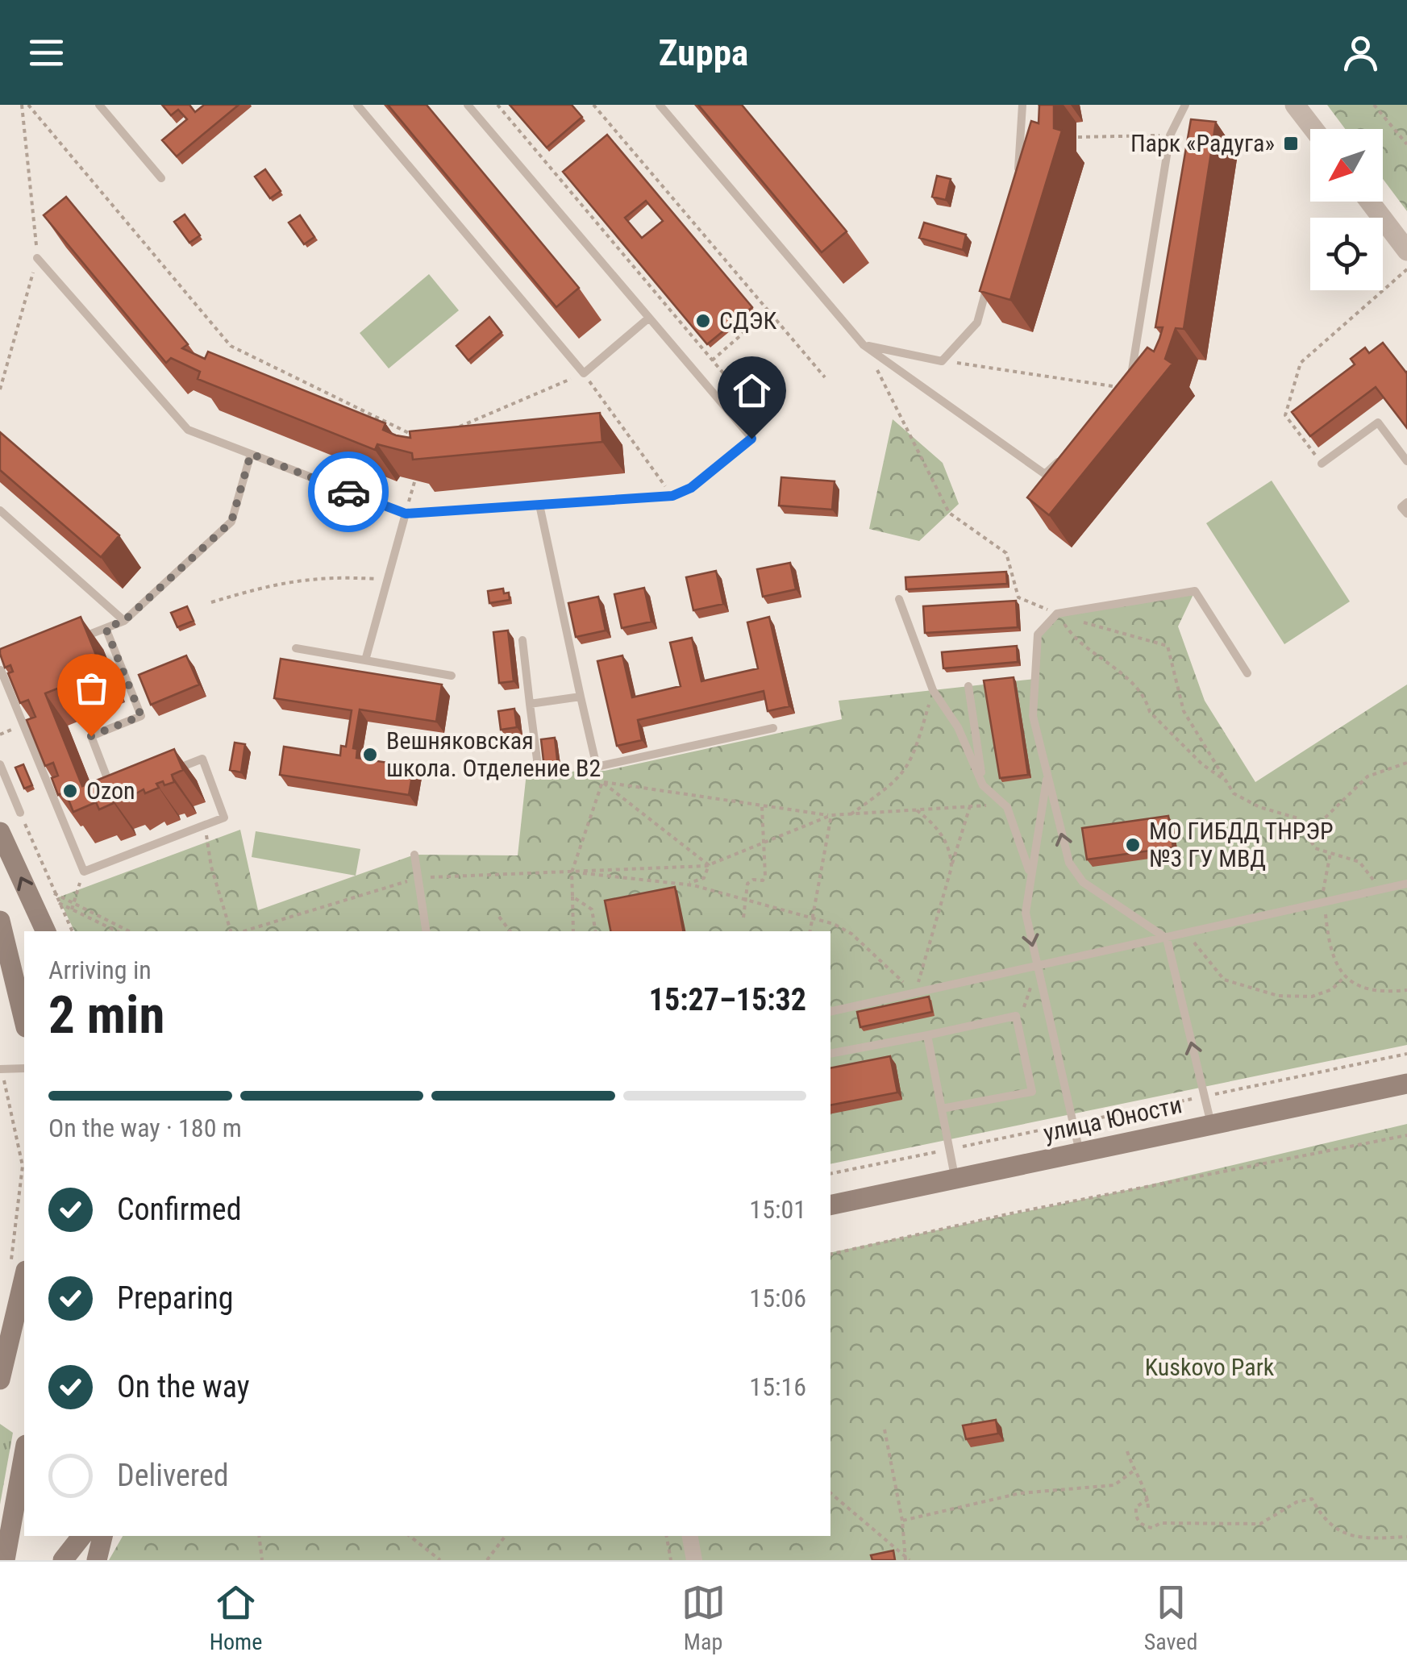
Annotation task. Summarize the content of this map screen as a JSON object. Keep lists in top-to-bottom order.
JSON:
{
  "streets": {
    "main road": ["улица Юности"]
  },
  "parks": ["Kuskovo Park"],
  "places": {
    "transit": ["Парк «Радуга»"],
    "other": [
      "СДЭК",
      "Вешняковская школа. Отделение В2",
      "Ozon",
      "МО ГИБДД ТНРЭР №3 ГУ МВД"
    ]
  },
  "north": "bottom left",
  "page": {
    "header": "Zuppa",
    "heading": ["2 min", "Arriving in", "15:27–15:32"],
    "bar": "On the way · 180 m",
    "list": [
      ["Confirmed", "15:01"],
      ["Preparing", "15:06"],
      ["On the way", "15:16"],
      "Delivered"
    ],
    "tabs": ["Home", "Map", "Saved"]
  }
}
